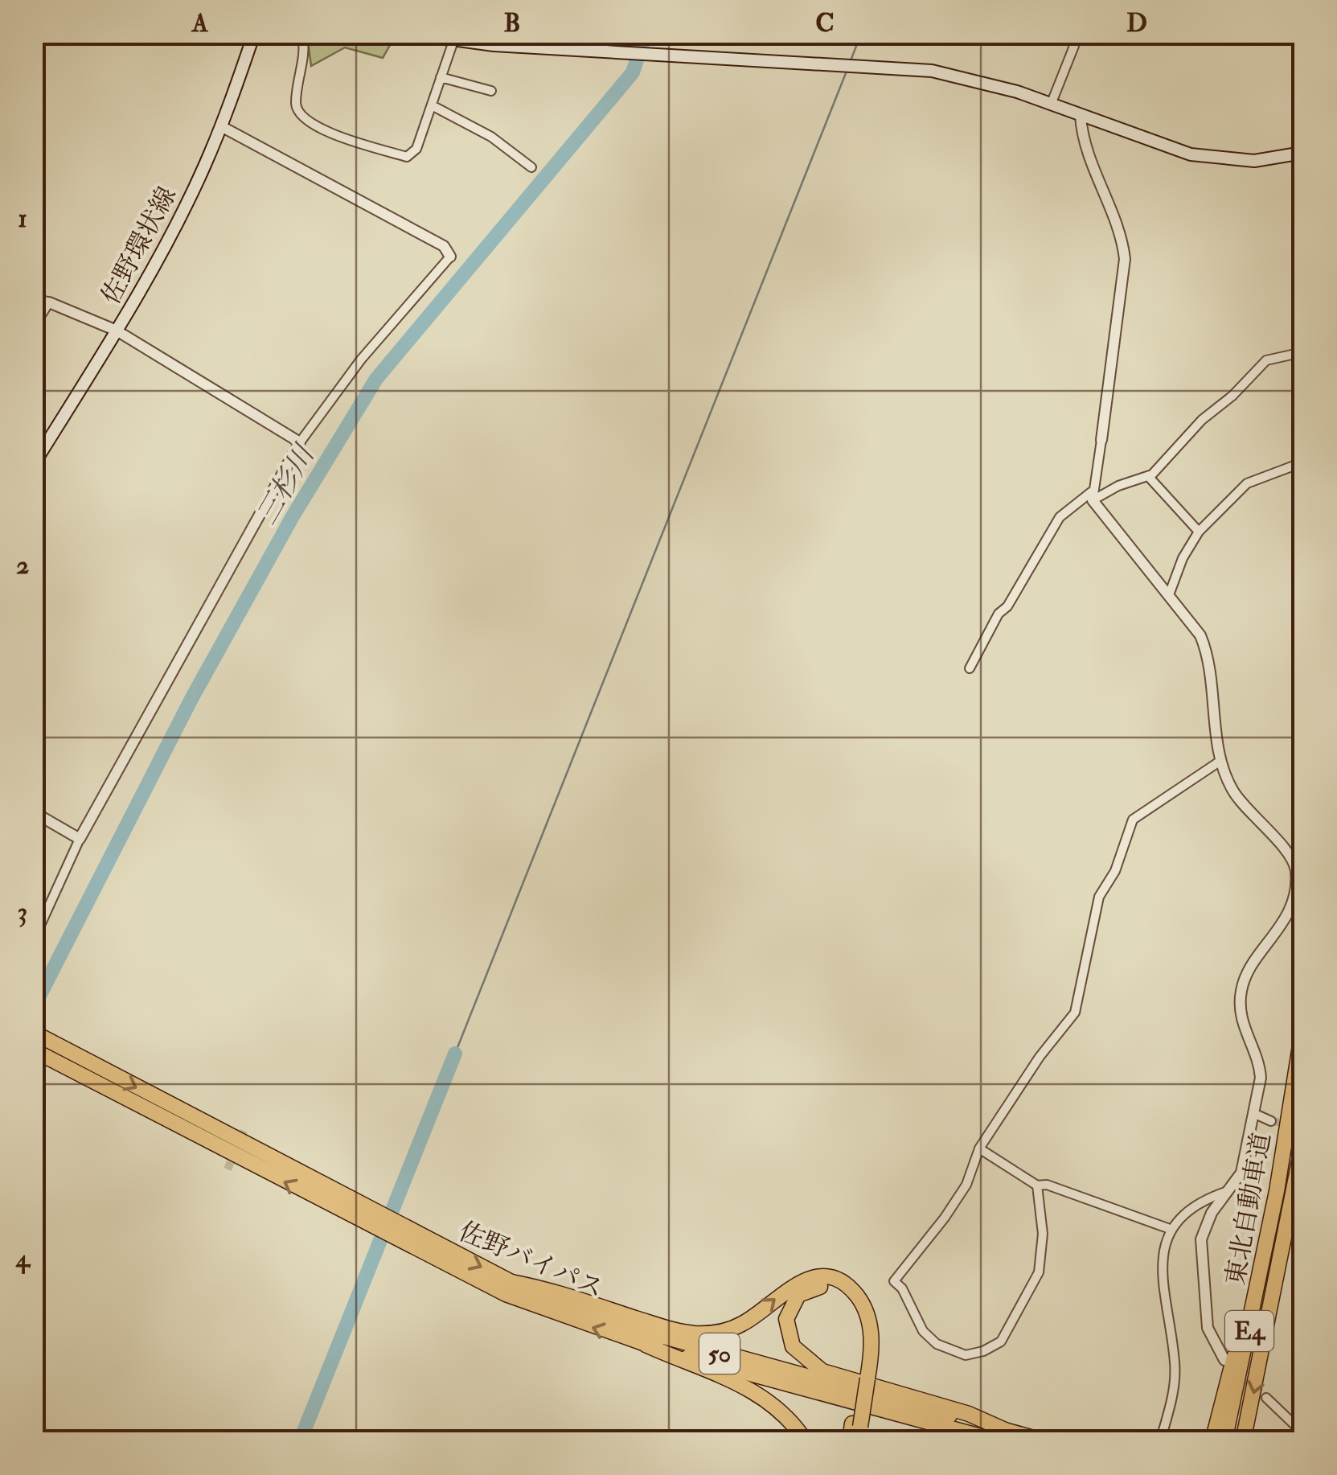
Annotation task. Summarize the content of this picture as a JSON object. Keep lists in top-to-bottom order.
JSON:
{
  "streets": {
    "highway": [
      "東北自動車道",
      "佐野バイパス",
      "E4",
      "50"
    ],
    "main road": ["佐野環状線"]
  },
  "water": ["三杉川"],
  "grid": {
    "columns": [
      "A",
      "B",
      "C",
      "D"
    ],
    "rows": [
      "1",
      "2",
      "3",
      "4"
    ]
  }
}
